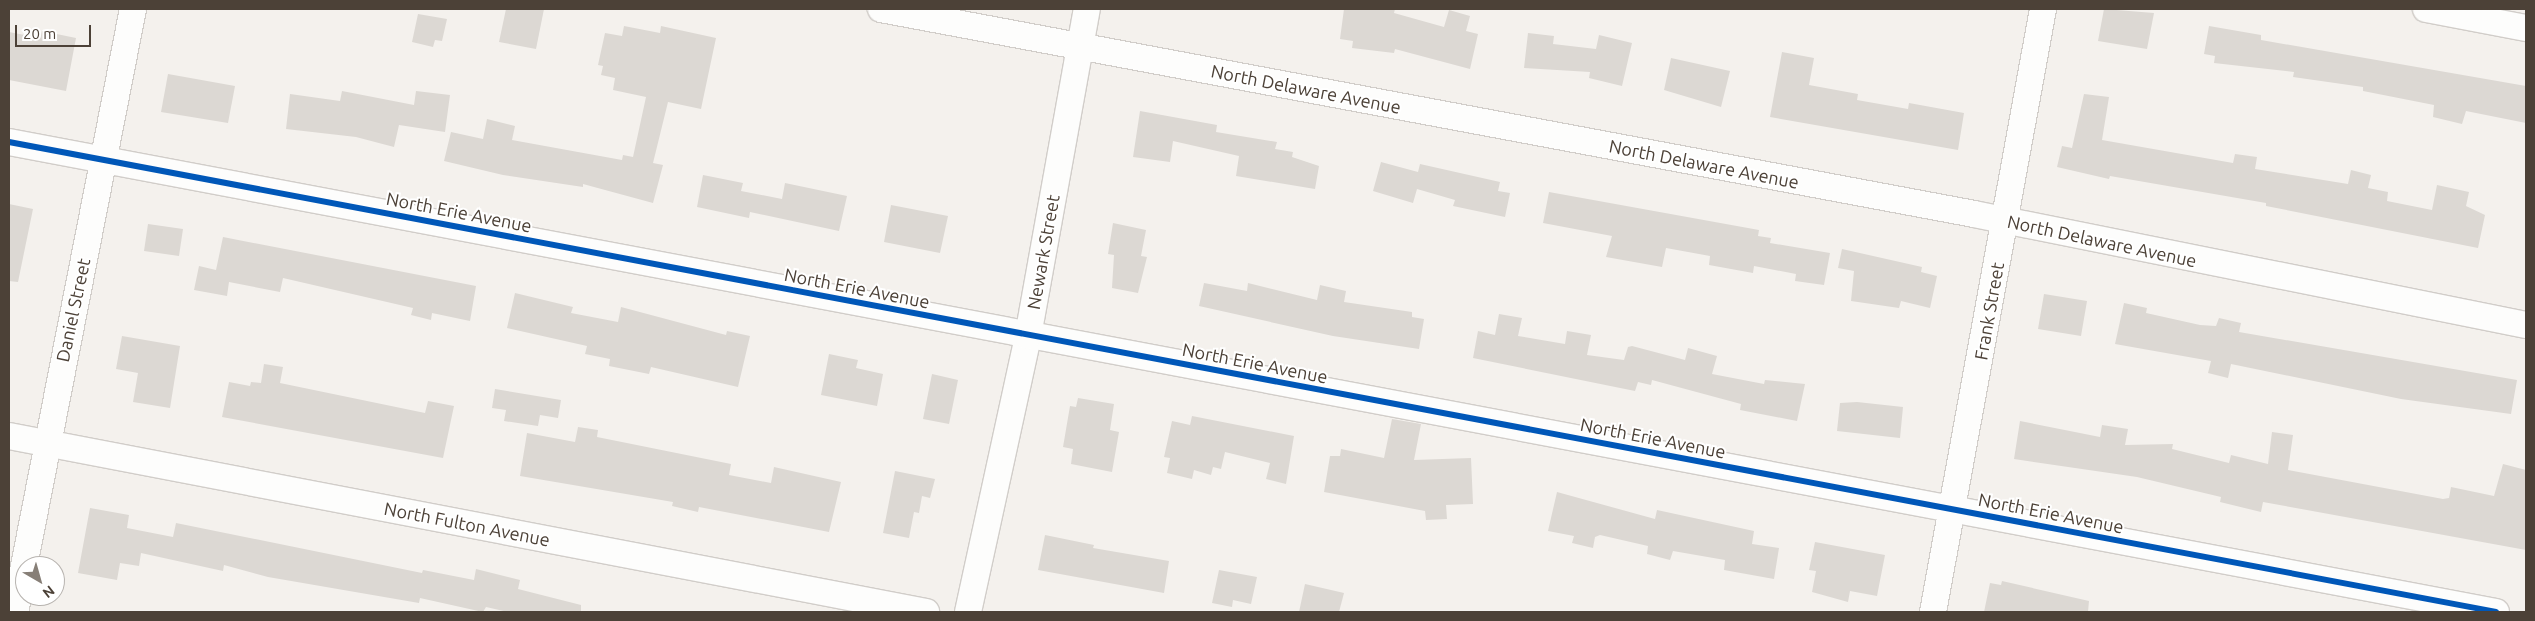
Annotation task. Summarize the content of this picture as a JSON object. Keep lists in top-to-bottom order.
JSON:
{
  "streets": {
    "street": [
      "North Delaware Avenue",
      "North Erie Avenue",
      "Newark Street",
      "Daniel Street",
      "Frank Street",
      "North Fulton Avenue"
    ]
  },
  "crossings": [
    ["North Delaware Avenue", "Newark Street"],
    ["North Delaware Avenue", "Frank Street"],
    ["North Erie Avenue", "Newark Street"],
    ["North Erie Avenue", "Daniel Street"],
    ["North Erie Avenue", "Frank Street"],
    ["Daniel Street", "North Fulton Avenue"]
  ],
  "scale_bar": "20 m",
  "north": "bottom right"
}
